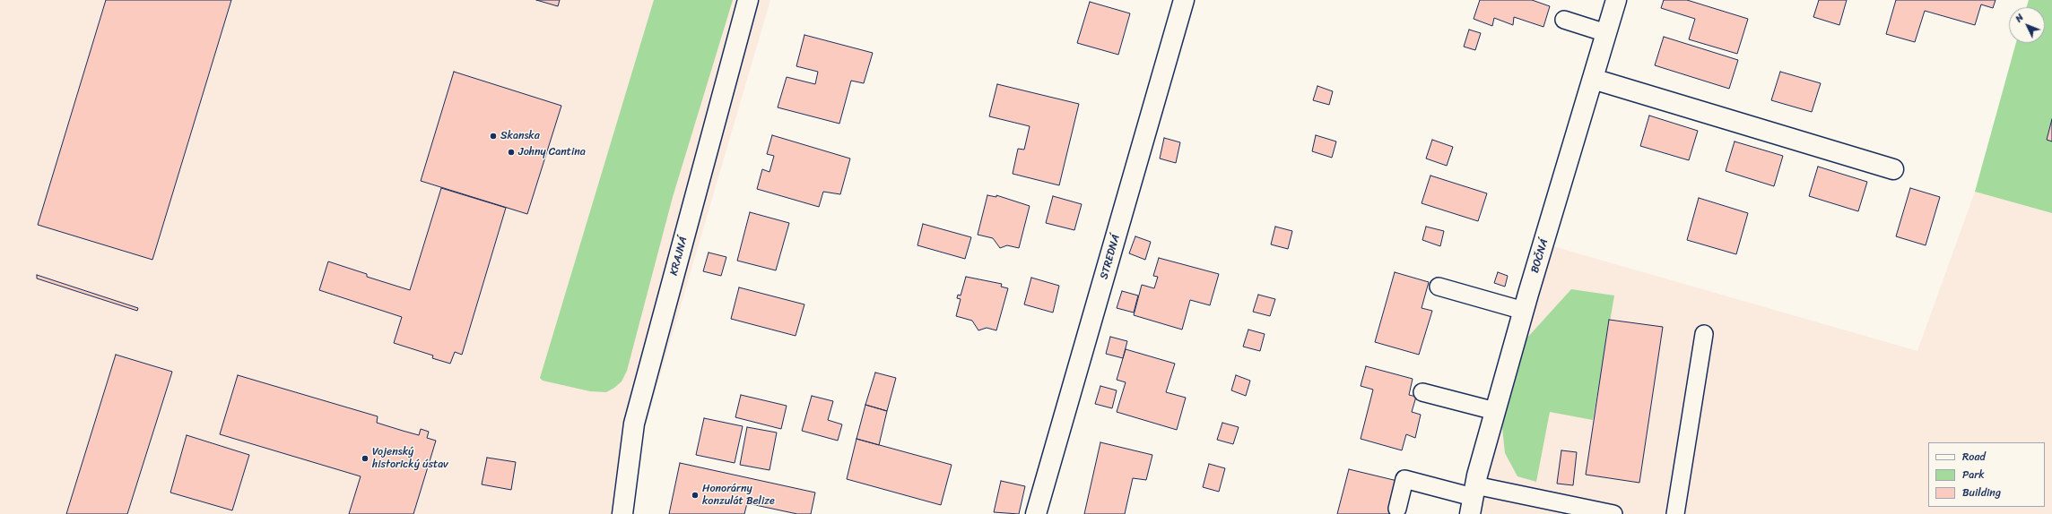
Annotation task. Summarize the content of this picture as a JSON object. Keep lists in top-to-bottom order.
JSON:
{
  "streets": {
    "street": ["KRAJNÁ", "BOČNÁ", "STREDNÁ"]
  },
  "places": [
    "Skanska",
    "Johny Cantina",
    "Vojenský historický ústav",
    "Honorárny konzulát Belize"
  ],
  "legend": ["Road", "Park", "Building"],
  "north": "top left"
}
